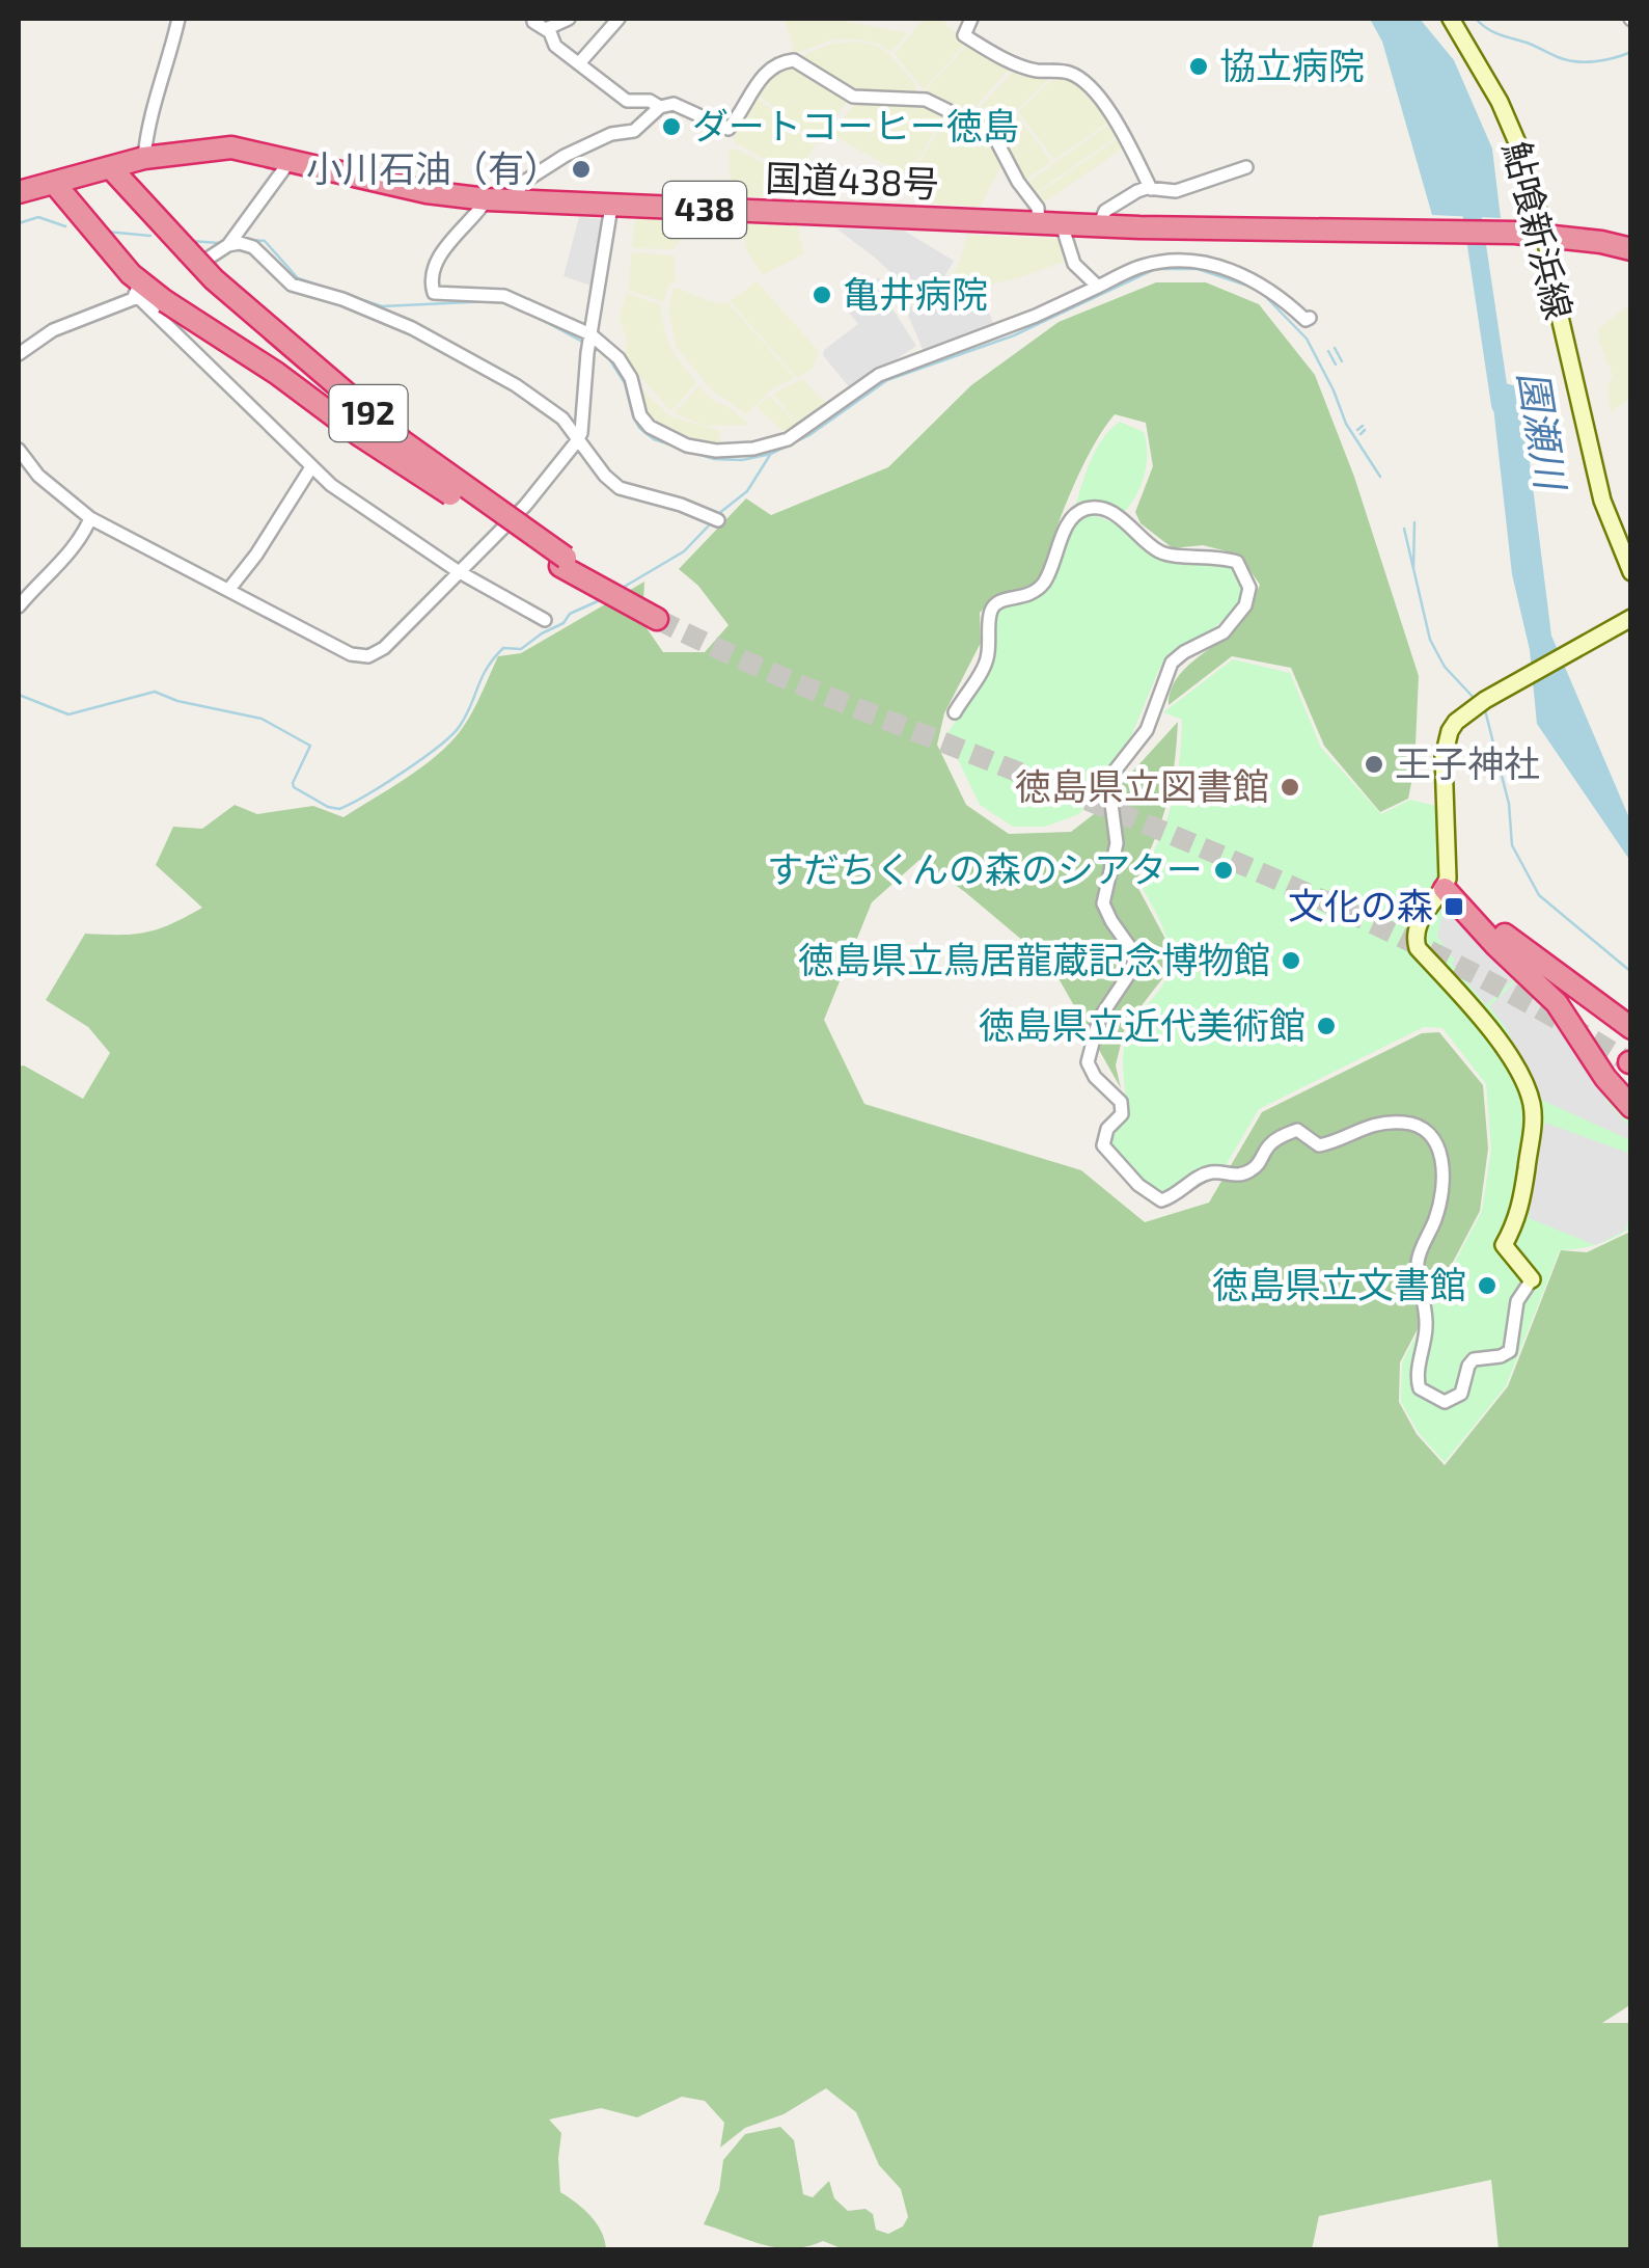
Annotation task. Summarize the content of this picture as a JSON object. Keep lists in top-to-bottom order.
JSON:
{
  "streets": {
    "highway": ["国道438号", "438", "192"],
    "main road": ["鮎喰新浜線"]
  },
  "crossings": [
    ["国道438号", "鮎喰新浜線"],
    ["国道438号", "192"]
  ],
  "water": ["園瀬川"],
  "places": {
    "other": [
      "協立病院",
      "ダートコーヒー徳島",
      "小川石油（有）",
      "亀井病院",
      "王子神社",
      "徳島県立図書館",
      "すだちくんの森のシアター",
      "徳島県立鳥居龍蔵記念博物館",
      "徳島県立近代美術館",
      "徳島県立文書館"
    ],
    "transit": ["文化の森"]
  }
}
